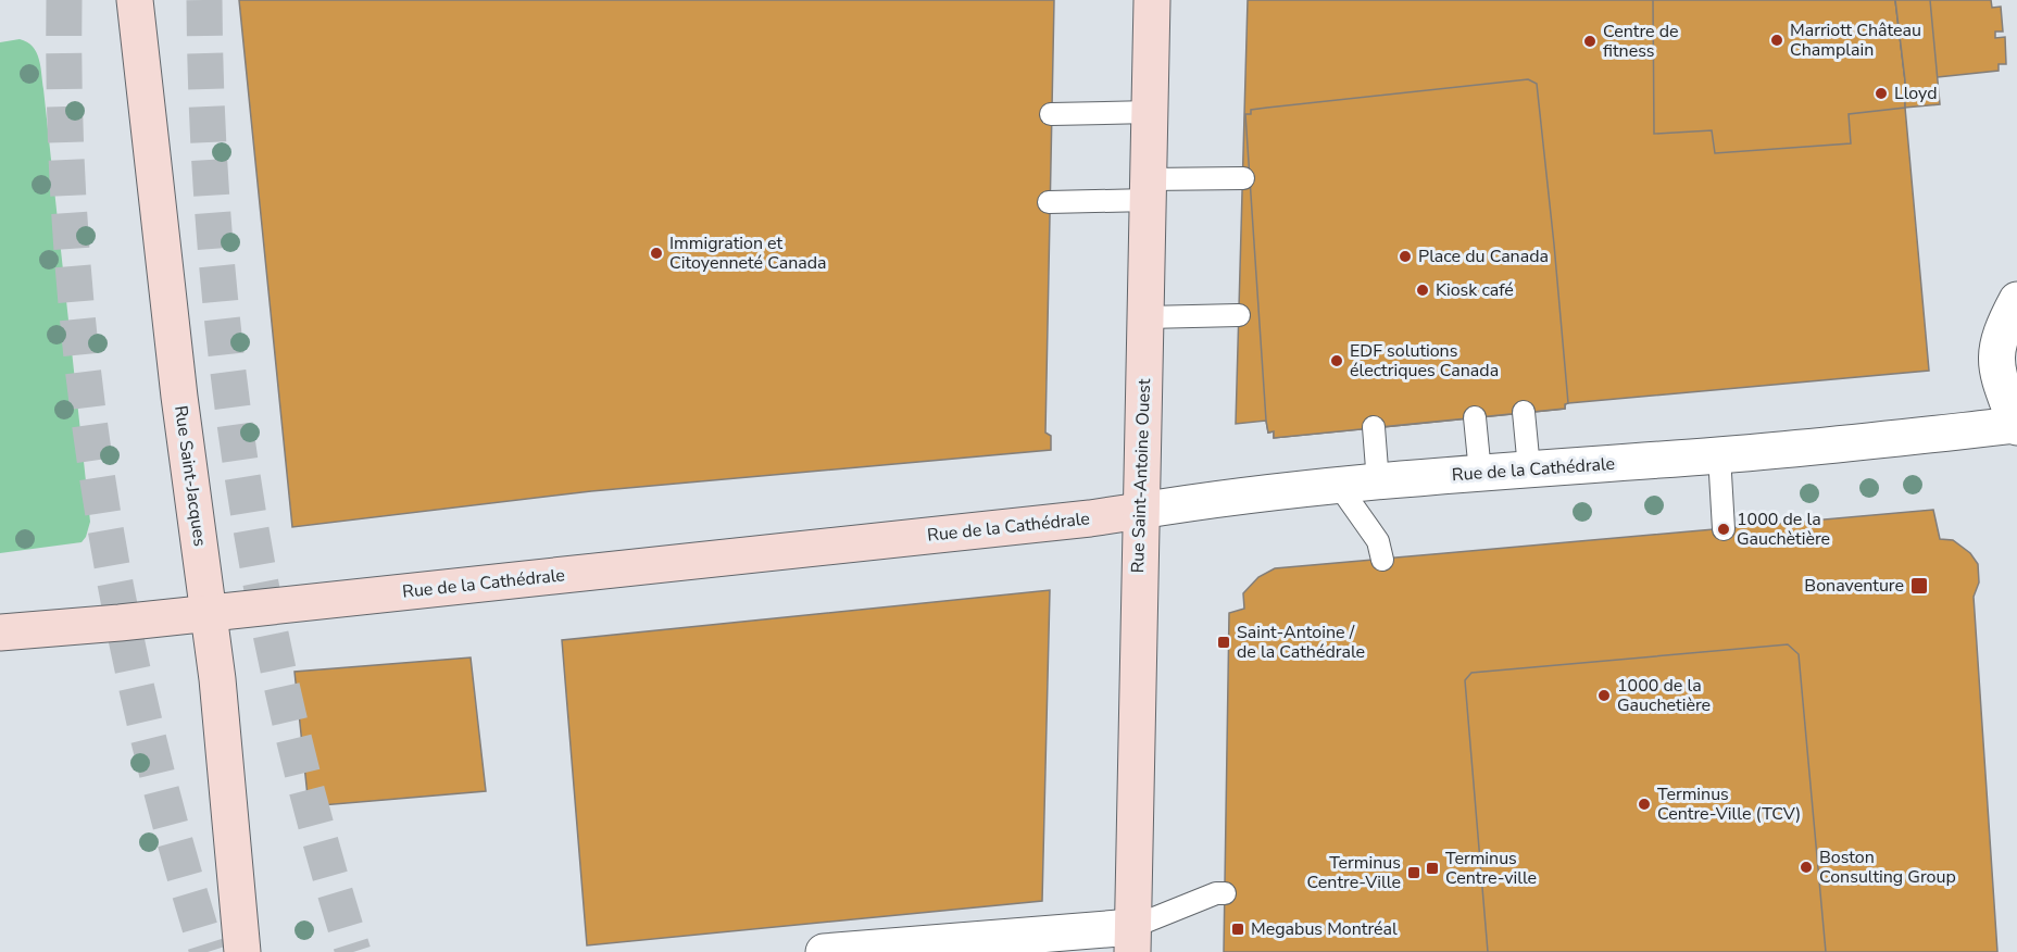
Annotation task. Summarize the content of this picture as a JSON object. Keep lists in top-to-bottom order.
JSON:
{
  "streets": {
    "main road": ["Rue de la Cathédrale", "Rue Saint-Jacques", "Rue Saint-Antoine Ouest"]
  },
  "crossings": [
    ["Rue de la Cathédrale", "Rue Saint-Jacques"],
    ["Rue de la Cathédrale", "Rue Saint-Antoine Ouest"]
  ],
  "places": {
    "other": [
      "Marriott Château Champlain",
      "Centre de fitness",
      "Lloyd",
      "Immigration et Citoyenneté Canada",
      "Place du Canada",
      "Kiosk café",
      "EDF solutions électriques Canada",
      "1000 de la Gauchètière",
      "1000 de la Gauchetière",
      "Terminus Centre-Ville (TCV)",
      "Boston Consulting Group"
    ],
    "transit": [
      "Bonaventure",
      "Saint-Antoine / de la Cathédrale",
      "Terminus Centre-ville",
      "Terminus Centre-Ville",
      "Megabus Montréal"
    ]
  }
}
